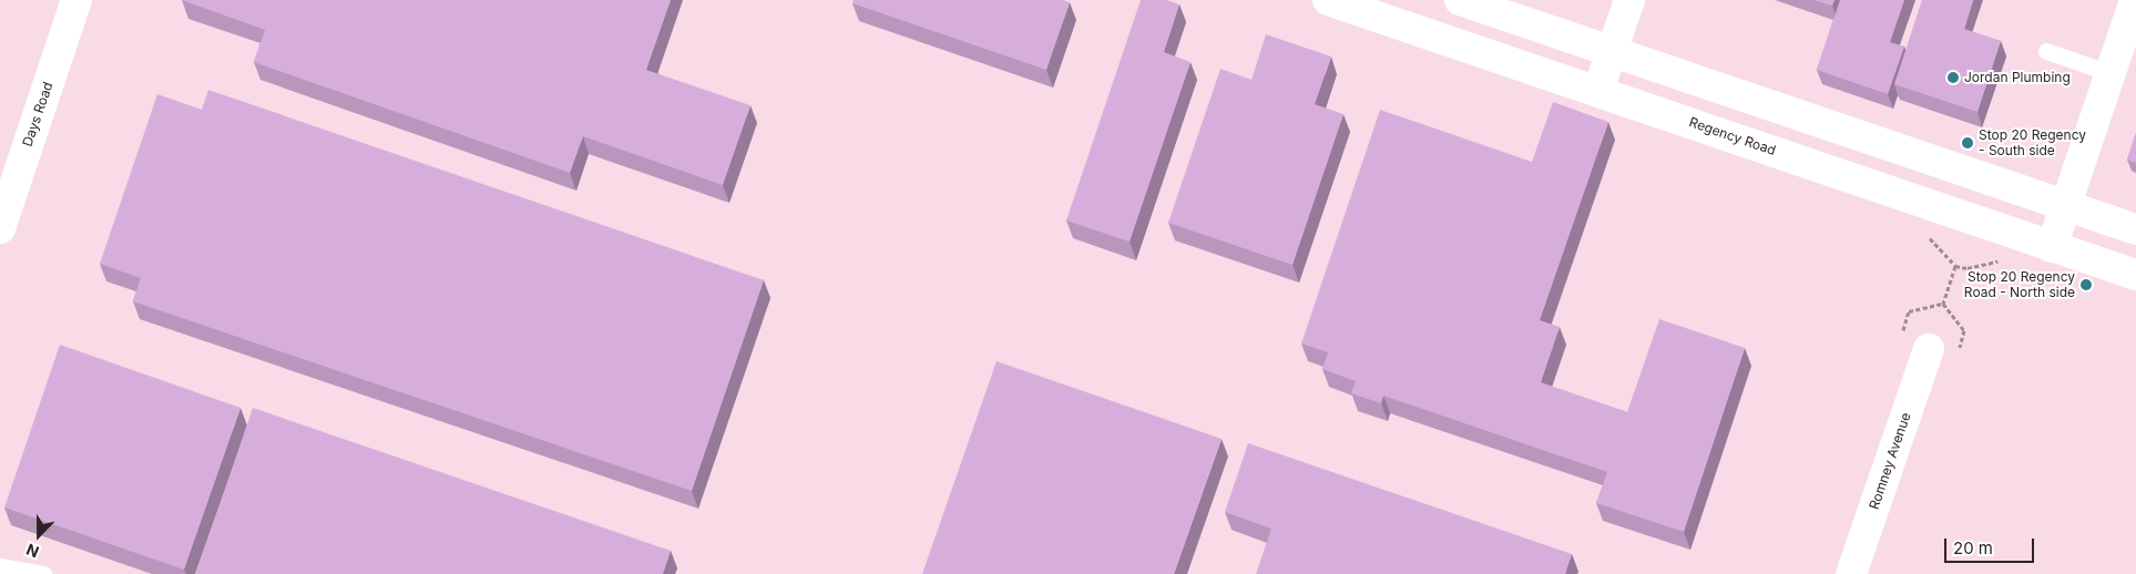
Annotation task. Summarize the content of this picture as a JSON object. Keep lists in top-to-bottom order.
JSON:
{
  "streets": {
    "main road": ["Days Road", "Regency Road", "Romney Avenue"]
  },
  "places": ["Jordan Plumbing", "Stop 20 Regency - South side", "Stop 20 Regency Road - North side"],
  "scale_bar": "20 m",
  "north": "bottom"
}
